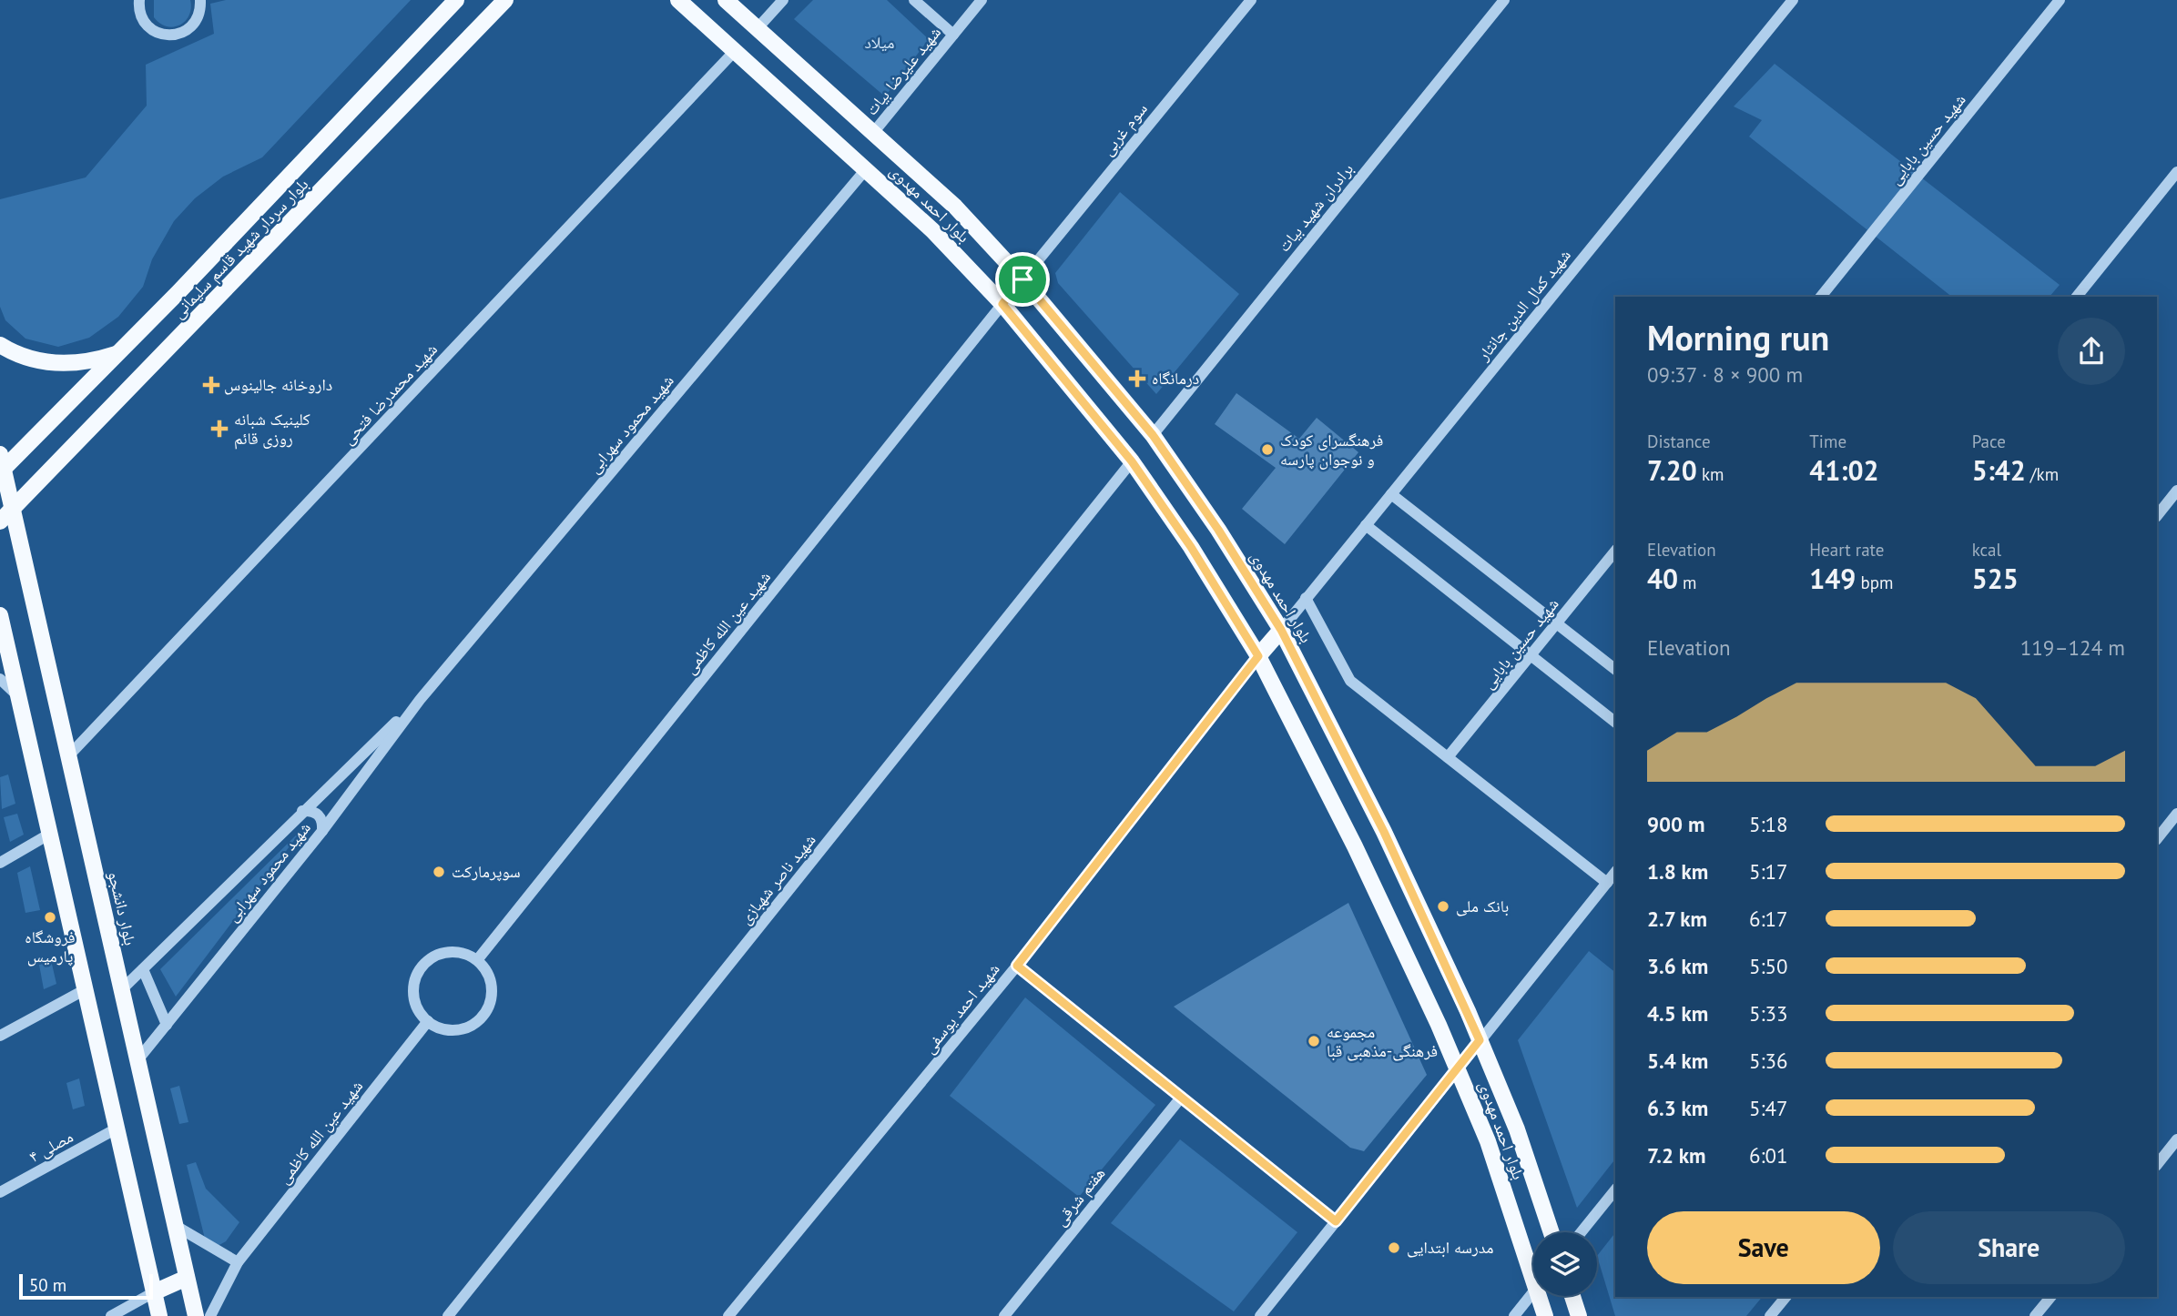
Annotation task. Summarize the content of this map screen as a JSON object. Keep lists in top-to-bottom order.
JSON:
{
  "streets": {
    "main road": ["بلوار احمد مهدوی", "بلوار سردار شهید قاسم سلیمانی", "بلوار دانشجو"],
    "street": [
      "شهید علیرضا بیات",
      "سوم غربی",
      "شهید حسین بابایی",
      "برادران شهید بیات",
      "شهید کمال الدین جانثار",
      "شهید محمدرضا فتحی",
      "شهید محمود سهرابی",
      "شهید عین الله کاظمی",
      "شهید ناصر شهبازی",
      "شهید احمد یوسفی",
      "مصلی ۴",
      "هفتم شرقی"
    ]
  },
  "crossings": [
    ["شهید علیرضا بیات", "بلوار احمد مهدوی"],
    ["سوم غربی", "بلوار احمد مهدوی"],
    ["بلوار احمد مهدوی", "برادران شهید بیات"],
    ["بلوار احمد مهدوی", "شهید کمال الدین جانثار"],
    ["بلوار احمد مهدوی", "شهید محمدرضا فتحی"],
    ["بلوار احمد مهدوی", "شهید محمود سهرابی"],
    ["بلوار احمد مهدوی", "شهید عین الله کاظمی"],
    ["بلوار احمد مهدوی", "شهید ناصر شهبازی"],
    ["بلوار احمد مهدوی", "شهید احمد یوسفی"],
    ["بلوار سردار شهید قاسم سلیمانی", "بلوار دانشجو"],
    ["شهید محمدرضا فتحی", "بلوار دانشجو"],
    ["شهید محمود سهرابی", "بلوار دانشجو"]
  ],
  "parks": ["میلاد"],
  "places": {
    "health": ["درمانگاه", "داروخانه جالینوس", "کلینیک شبانه روزى قائم"],
    "other": [
      "فرهنگسرای کودک و نوجوان پارسه",
      "سوپرمارکت",
      "بانک ملی",
      "فروشگاه پارمیس",
      "مجموعه فرهنگی-مذهبی قبا",
      "مدرسه ابتدایی"
    ]
  },
  "scale_bar": "50 m",
  "page": {
    "heading": ["Morning run", "09:37 · 8 × 900 m"],
    "stats": [
      ["Distance", "7.20 km"],
      ["Time", "41:02"],
      ["Pace", "5:42 /km"],
      ["Elevation", "40 m"],
      ["Heart rate", "149 bpm"],
      ["kcal", "525"]
    ],
    "chart": ["Elevation", "119–124 m"],
    "list": [
      {
        "name": "900 m",
        "note": "5:18"
      },
      {
        "name": "1.8 km",
        "note": "5:17"
      },
      {
        "name": "2.7 km",
        "note": "6:17"
      },
      {
        "name": "3.6 km",
        "note": "5:50"
      },
      {
        "name": "4.5 km",
        "note": "5:33"
      },
      {
        "name": "5.4 km",
        "note": "5:36"
      },
      {
        "name": "6.3 km",
        "note": "5:47"
      },
      {
        "name": "7.2 km",
        "note": "6:01"
      }
    ],
    "buttons": ["Save", "Share"],
    "scale": "50 m"
  }
}
